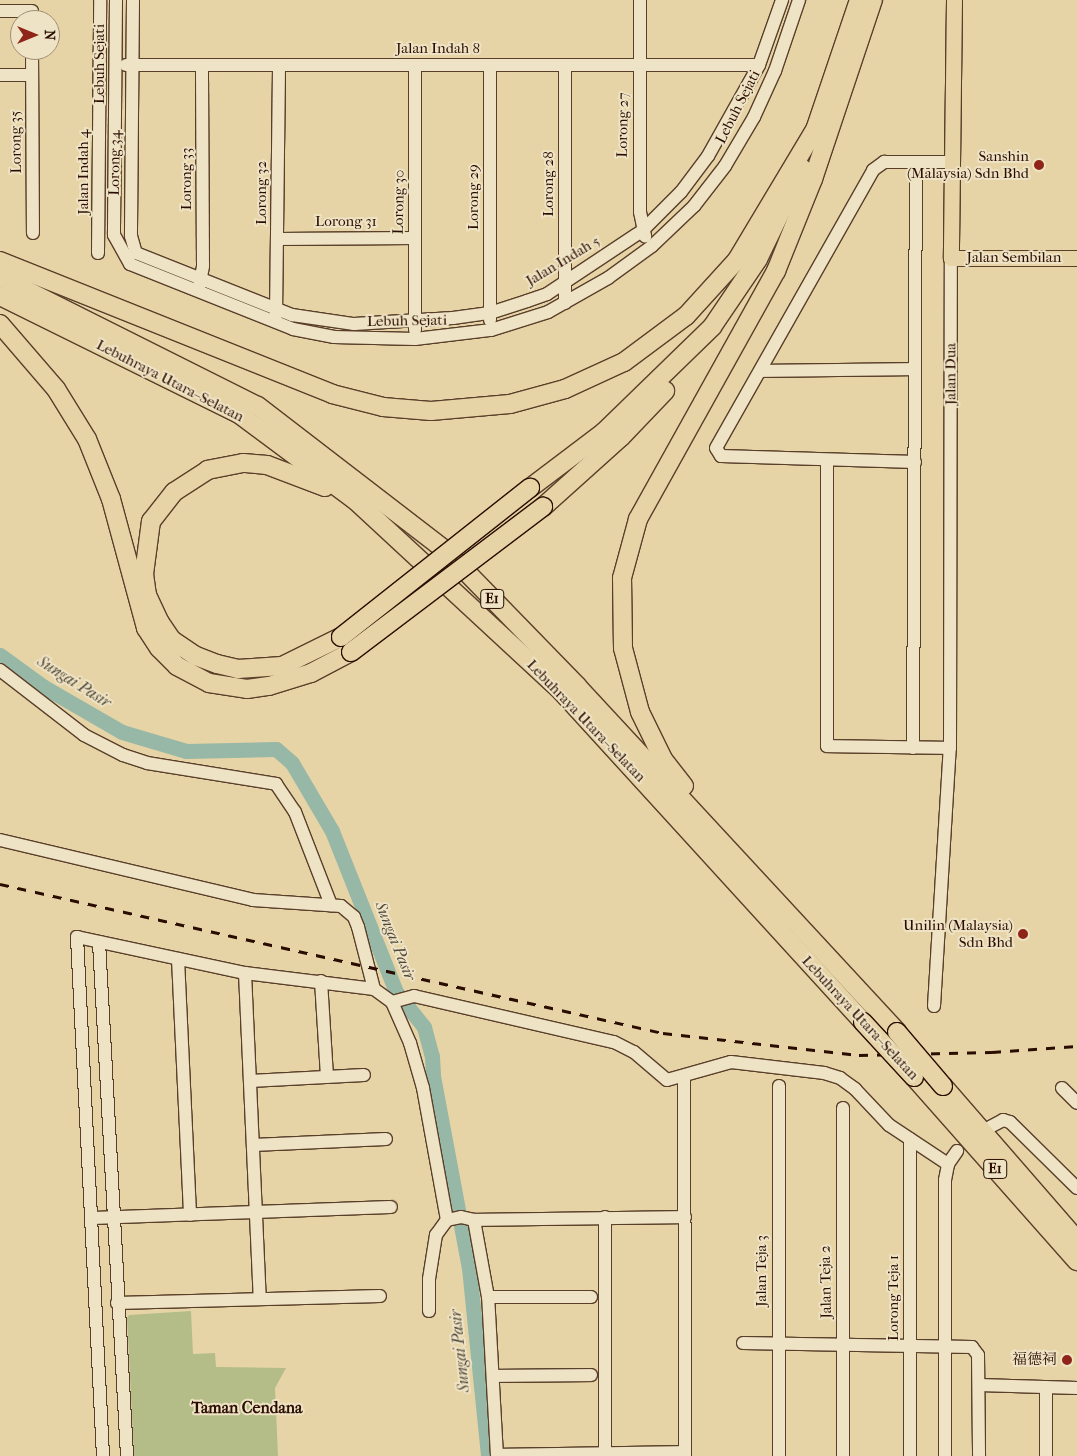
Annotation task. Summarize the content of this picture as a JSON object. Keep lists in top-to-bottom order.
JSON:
{
  "streets": {
    "highway": ["Lebuhraya Utara–Selatan", "E1"],
    "main road": ["Jalan Sembilan", "Jalan Dua"],
    "street": [
      "Jalan Indah 8",
      "Lebuh Sejati",
      "Lorong 27",
      "Lorong 35",
      "Lorong 34",
      "Jalan Indah 4",
      "Lorong 33",
      "Lorong 28",
      "Lorong 32",
      "Lorong 29",
      "Lorong 30",
      "Lorong 31",
      "Jalan Indah 5",
      "Jalan Teja 3",
      "Jalan Teja 2",
      "Lorong Teja 1"
    ]
  },
  "crossings": [
    ["Jalan Indah 8", "Lebuh Sejati"],
    ["Jalan Indah 8", "Lorong 27"],
    ["Jalan Indah 8", "Lorong 34"],
    ["Jalan Indah 8", "Lorong 33"],
    ["Jalan Indah 8", "Lorong 28"],
    ["Jalan Indah 8", "Lorong 32"],
    ["Jalan Indah 8", "Lorong 29"],
    ["Jalan Indah 8", "Lorong 30"],
    ["Jalan Indah 8", "Jalan Indah 5"],
    ["Lebuh Sejati", "Lorong 33"],
    ["Lebuh Sejati", "Lorong 28"],
    ["Lebuh Sejati", "Lorong 32"],
    ["Lebuh Sejati", "Lorong 29"],
    ["Lebuh Sejati", "Lorong 30"],
    ["Lebuh Sejati", "Jalan Indah 5"],
    ["Lorong 27", "Jalan Indah 5"],
    ["Lorong 34", "Jalan Indah 5"],
    ["Lorong 33", "Jalan Indah 5"],
    ["Lorong 28", "Jalan Indah 5"],
    ["Lorong 32", "Lorong 31"],
    ["Lorong 32", "Jalan Indah 5"],
    ["Lorong 29", "Jalan Indah 5"],
    ["Lorong 30", "Lorong 31"],
    ["Lorong 30", "Jalan Indah 5"],
    ["Jalan Sembilan", "Jalan Dua"]
  ],
  "districts": ["Taman Cendana"],
  "water": ["Sungai Pasir"],
  "places": ["Sanshin (Malaysia) Sdn Bhd", "Unilin (Malaysia) Sdn Bhd", "福德祠"],
  "north": "right"
}
